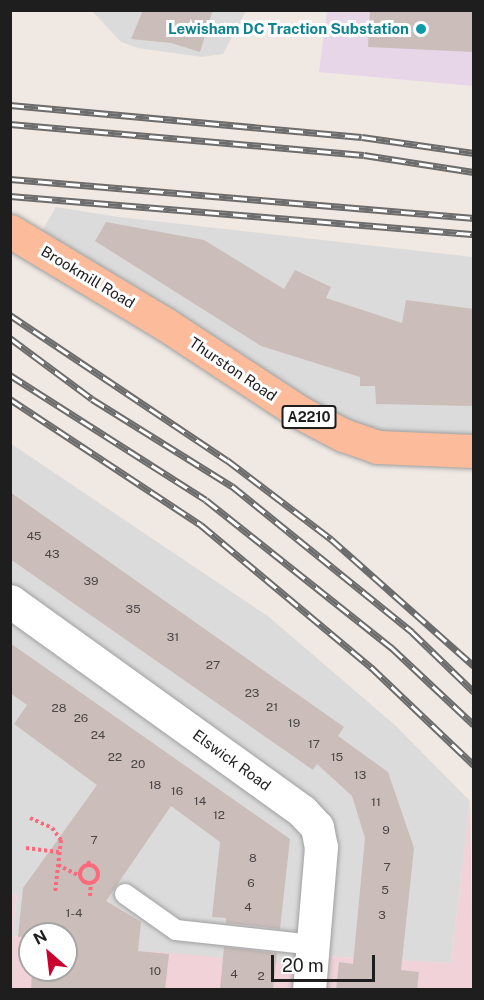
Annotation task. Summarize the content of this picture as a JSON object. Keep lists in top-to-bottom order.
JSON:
{
  "streets": {
    "main road": ["Brookmill Road", "Thurston Road", "A2210"],
    "street": ["Elswick Road"]
  },
  "crossings": [
    ["Brookmill Road", "Thurston Road"]
  ],
  "places": ["Lewisham DC Traction Substation"],
  "house_numbers": [
    "45",
    "43",
    "39",
    "35",
    "31",
    "27",
    "23",
    "21",
    "28",
    "26",
    "19",
    "24",
    "17",
    "22",
    "15",
    "20",
    "13",
    "18",
    "16",
    "14",
    "11",
    "12",
    "9",
    "7",
    "8",
    "7",
    "6",
    "5",
    "4",
    "1-4",
    "3",
    "10",
    "4",
    "2"
  ],
  "scale_bar": "20 m",
  "north": "top left"
}
